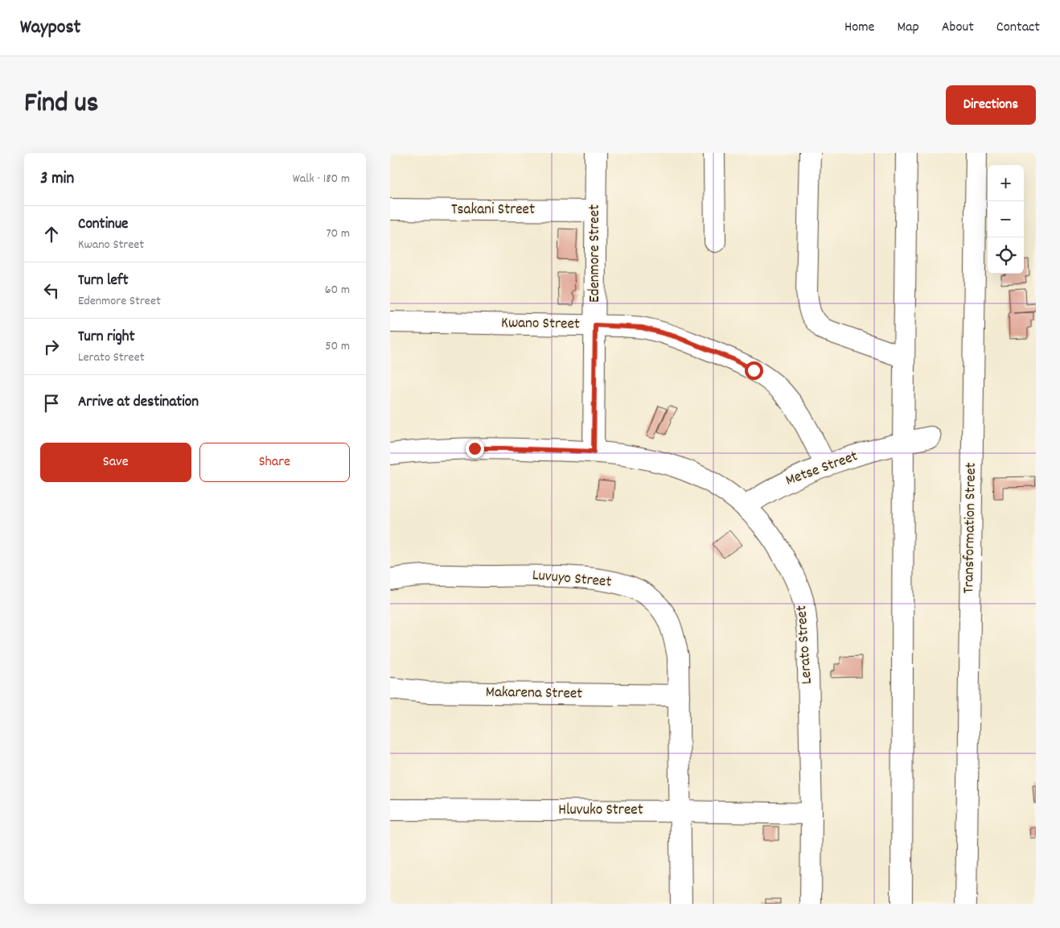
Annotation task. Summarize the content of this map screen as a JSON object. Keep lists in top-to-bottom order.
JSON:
{
  "streets": {
    "street": [
      "Tsakani Street",
      "Edenmore Street",
      "Kwano Street",
      "Metse Street",
      "Transformation Street",
      "Luvuyo Street",
      "Lerato Street",
      "Makarena Street",
      "Hluvuko Street"
    ]
  },
  "crossings": [
    ["Tsakani Street", "Edenmore Street"],
    ["Edenmore Street", "Kwano Street"],
    ["Edenmore Street", "Lerato Street"],
    ["Kwano Street", "Metse Street"],
    ["Metse Street", "Lerato Street"],
    ["Luvuyo Street", "Makarena Street"],
    ["Luvuyo Street", "Hluvuko Street"],
    ["Lerato Street", "Hluvuko Street"]
  ],
  "page": {
    "header": "Waypost",
    "nav": [
      "Home",
      "Map",
      "About",
      "Contact"
    ],
    "title": "Find us",
    "buttons": [
      "Directions",
      ["Save", "Share"]
    ],
    "heading": ["3 min", "Walk · 180 m"],
    "map_buttons": ["+", "−"],
    "list": [
      ["Continue", "Kwano Street", "70 m"],
      ["Turn left", "Edenmore Street", "60 m"],
      ["Turn right", "Lerato Street", "50 m"],
      "Arrive at destination"
    ]
  }
}
